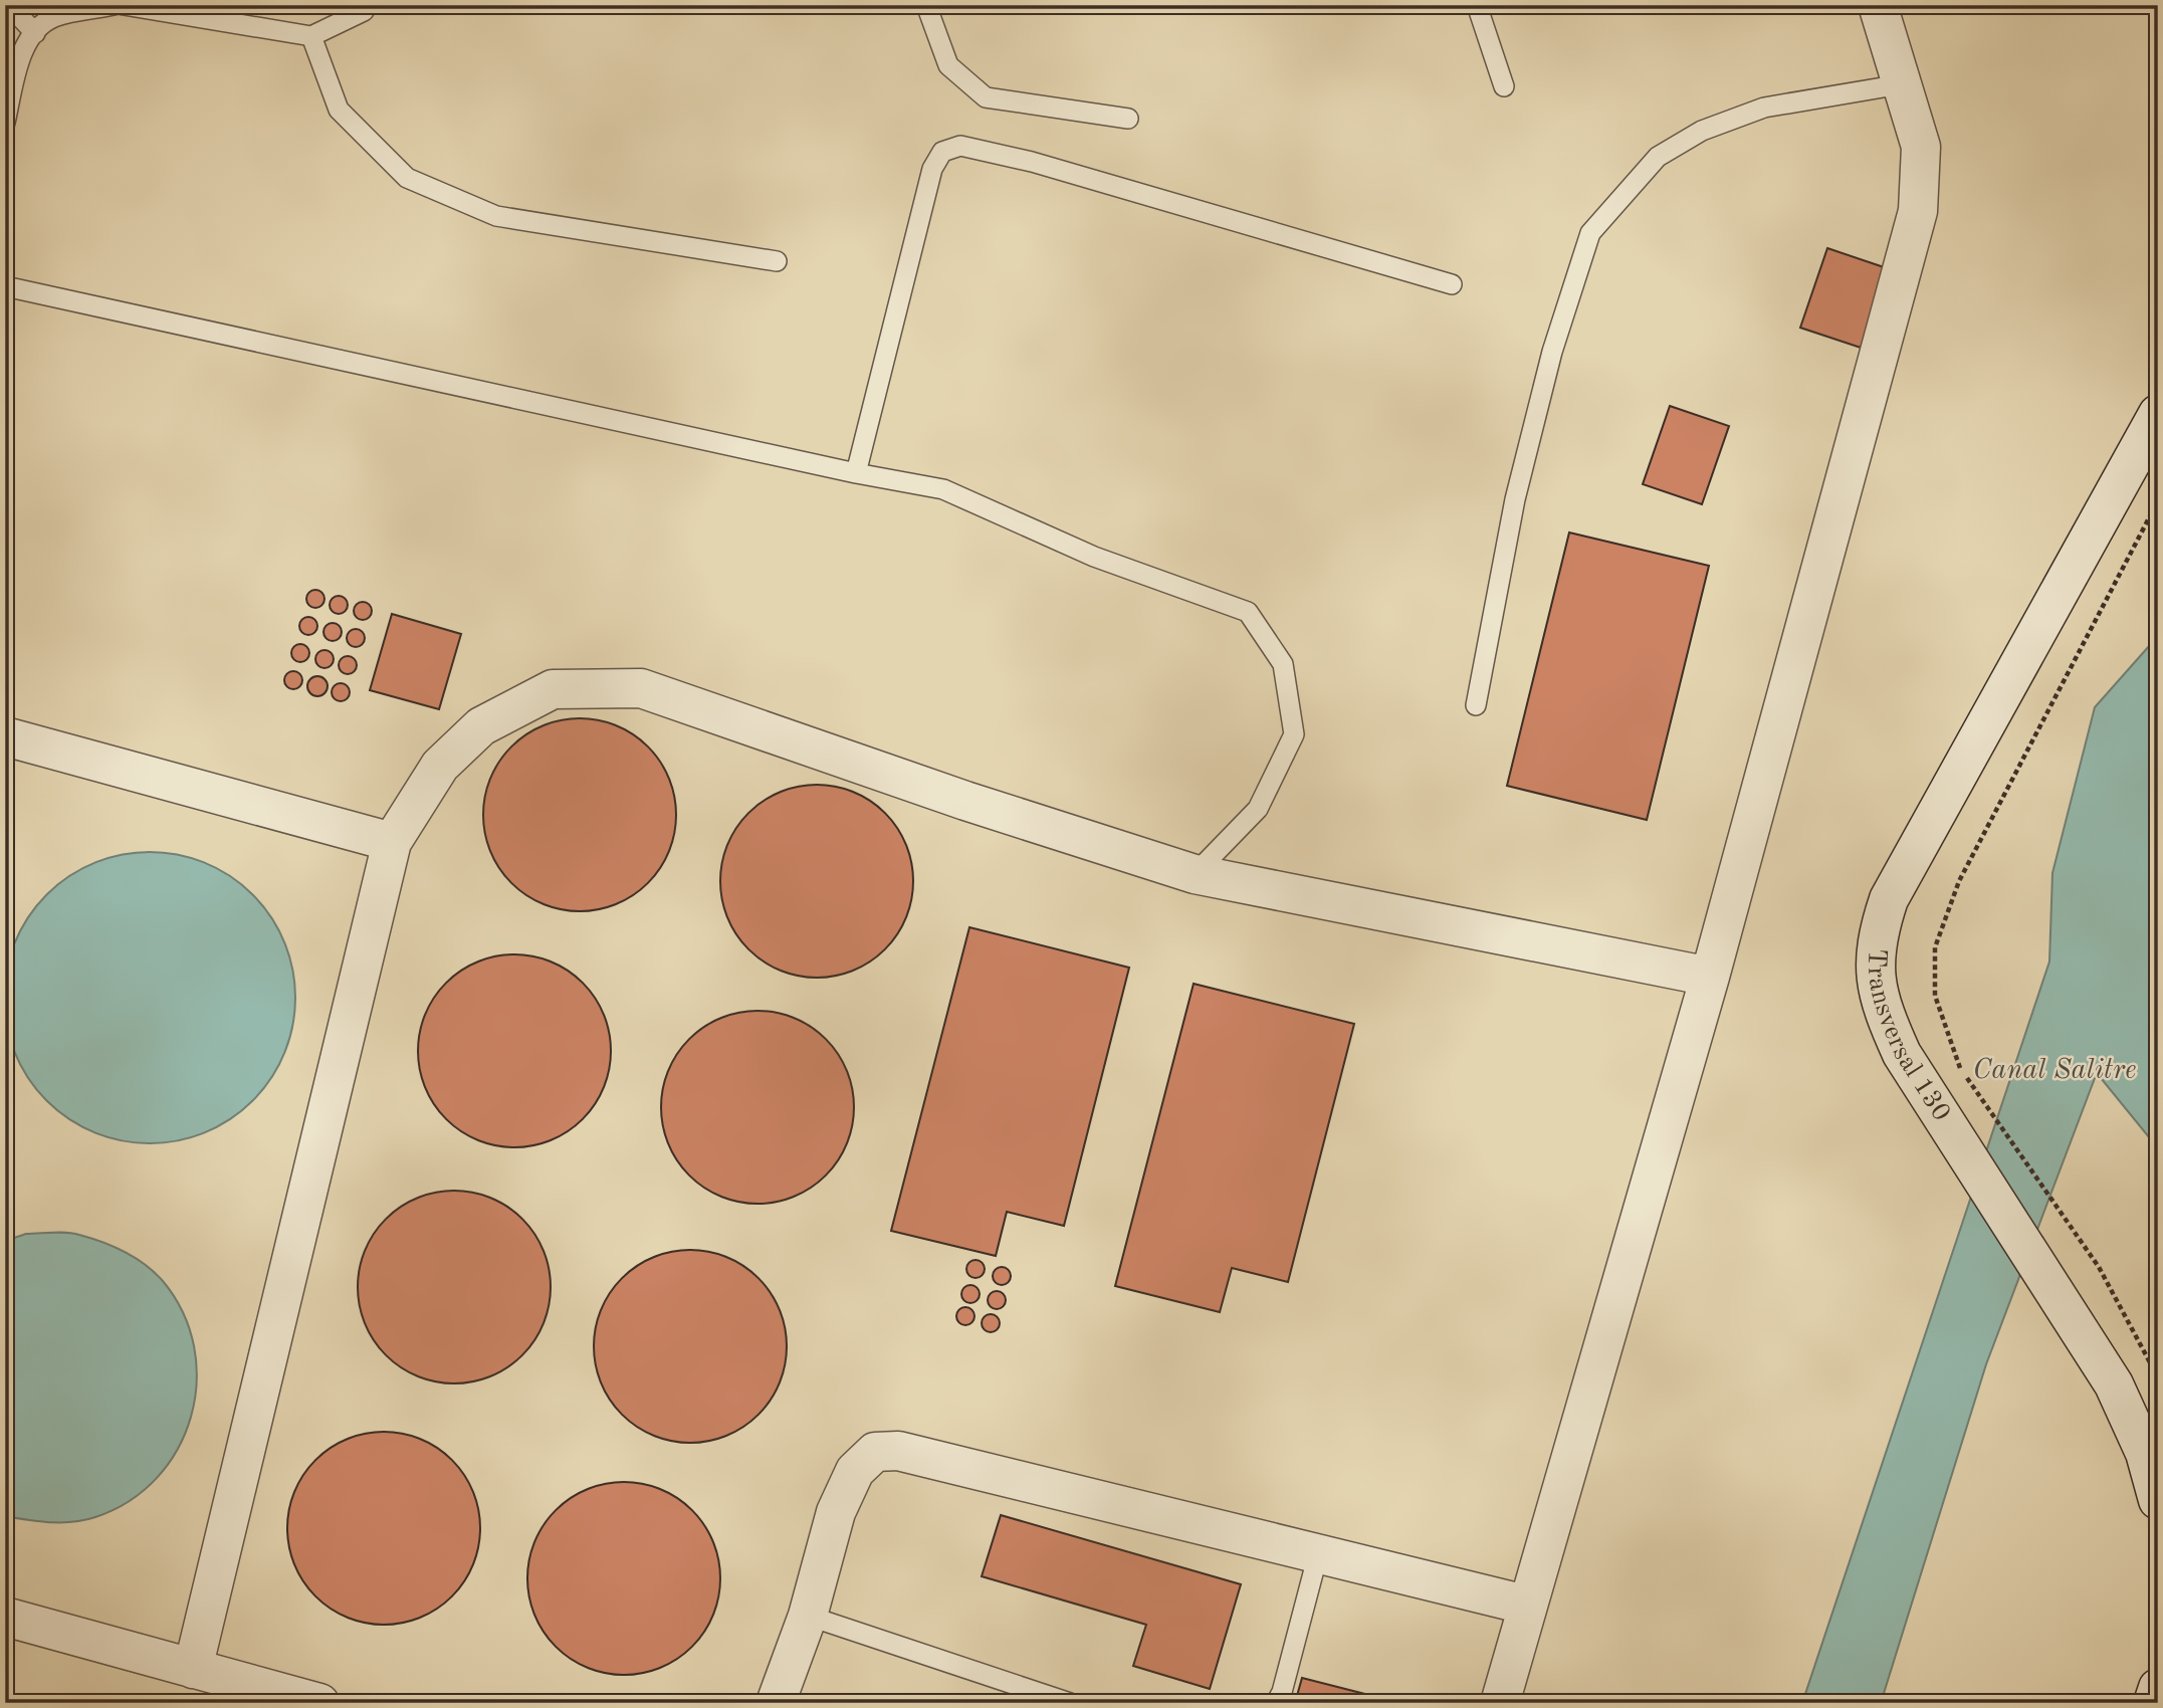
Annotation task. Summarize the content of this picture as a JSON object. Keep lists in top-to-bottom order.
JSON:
{
  "streets": {
    "street": ["Transversal 130"]
  },
  "water": ["Canal Salitre"]
}
